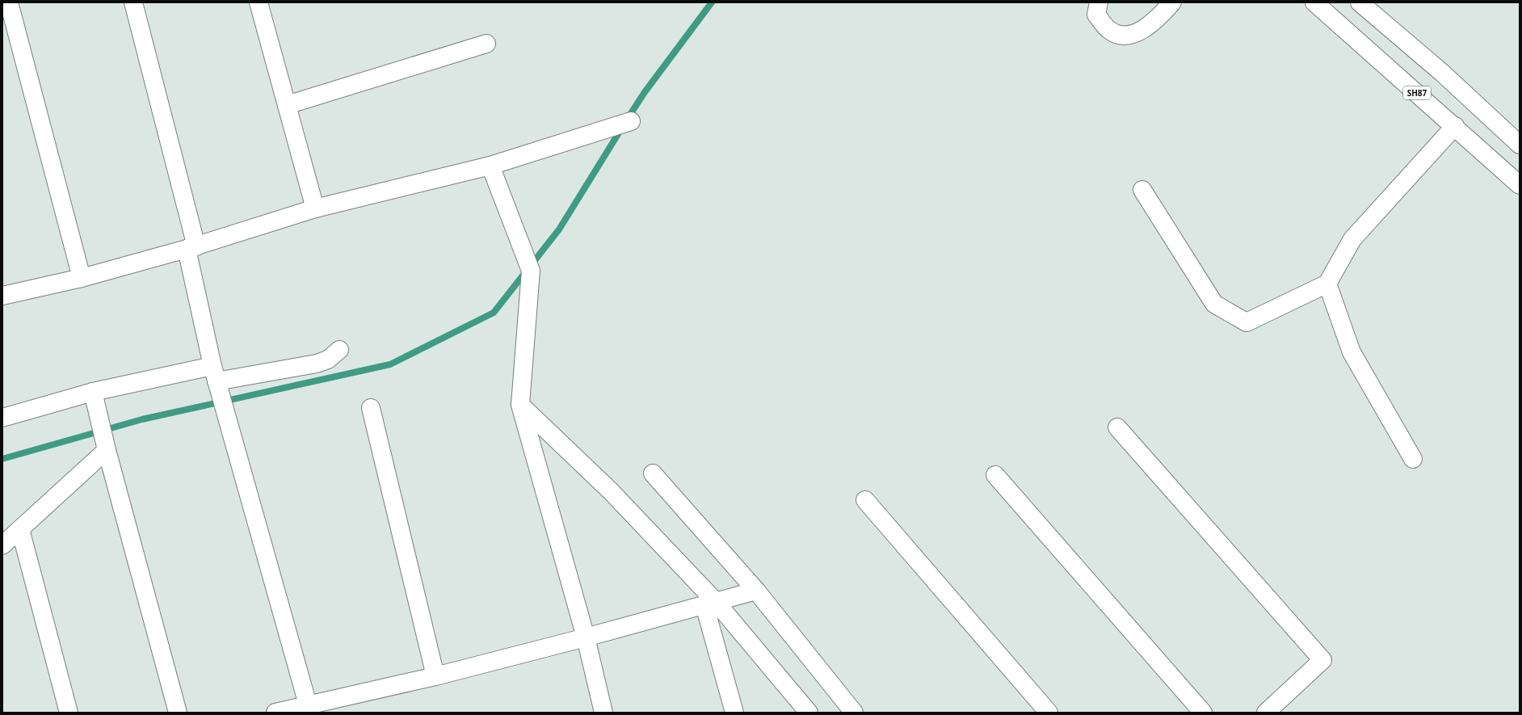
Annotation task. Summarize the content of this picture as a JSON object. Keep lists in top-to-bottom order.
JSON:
{
  "streets": {
    "street": ["SH87"]
  }
}
